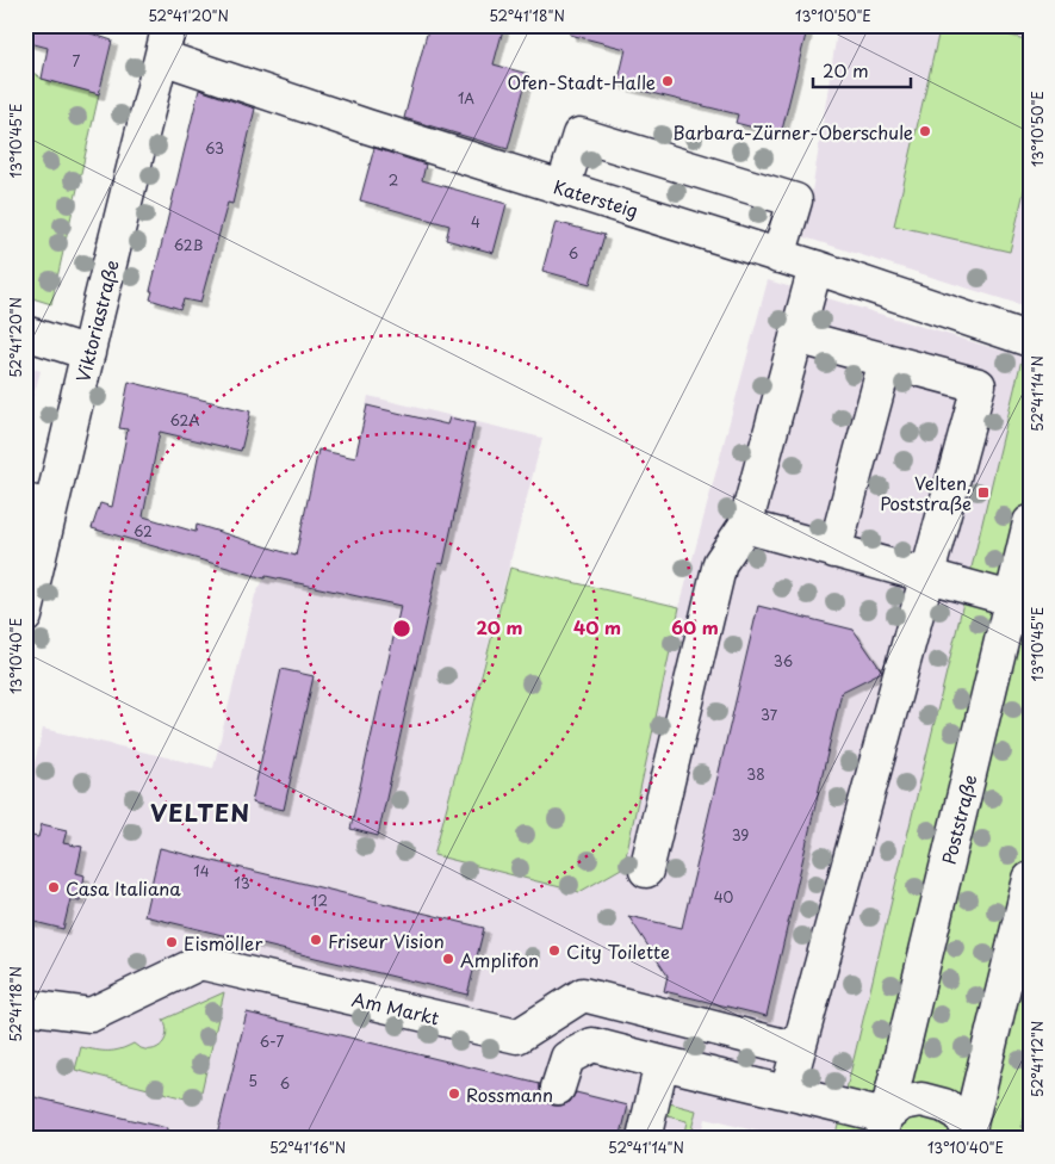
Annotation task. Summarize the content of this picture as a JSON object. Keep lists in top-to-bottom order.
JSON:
{
  "streets": {
    "street": [
      "Katersteig",
      "Viktoriastraße",
      "Poststraße",
      "Am Markt"
    ]
  },
  "crossings": [
    ["Katersteig", "Viktoriastraße"]
  ],
  "districts": ["VELTEN"],
  "places": {
    "other": [
      "Ofen-Stadt-Halle",
      "Barbara-Zürner-Oberschule",
      "Casa Italiana",
      "Friseur Vision",
      "Eismöller",
      "City Toilette",
      "Amplifon",
      "Rossmann"
    ],
    "transit": ["Velten, Poststraße"]
  },
  "house_numbers": [
    "7",
    "1A",
    "63",
    "2",
    "4",
    "62B",
    "6",
    "62A",
    "62",
    "36",
    "37",
    "38",
    "39",
    "14",
    "13",
    "40",
    "12",
    "6-7",
    "5",
    "6"
  ],
  "scale_bar": "20 m",
  "coordinates": [
    "52°41'20\"N",
    "52°41'18\"N",
    "13°10'50\"E",
    "13°10'45\"E",
    "52°41'14\"N",
    "13°10'40\"E",
    "52°41'12\"N",
    "52°41'16\"N"
  ],
  "rings": ["20 m", "40 m", "60 m"]
}
